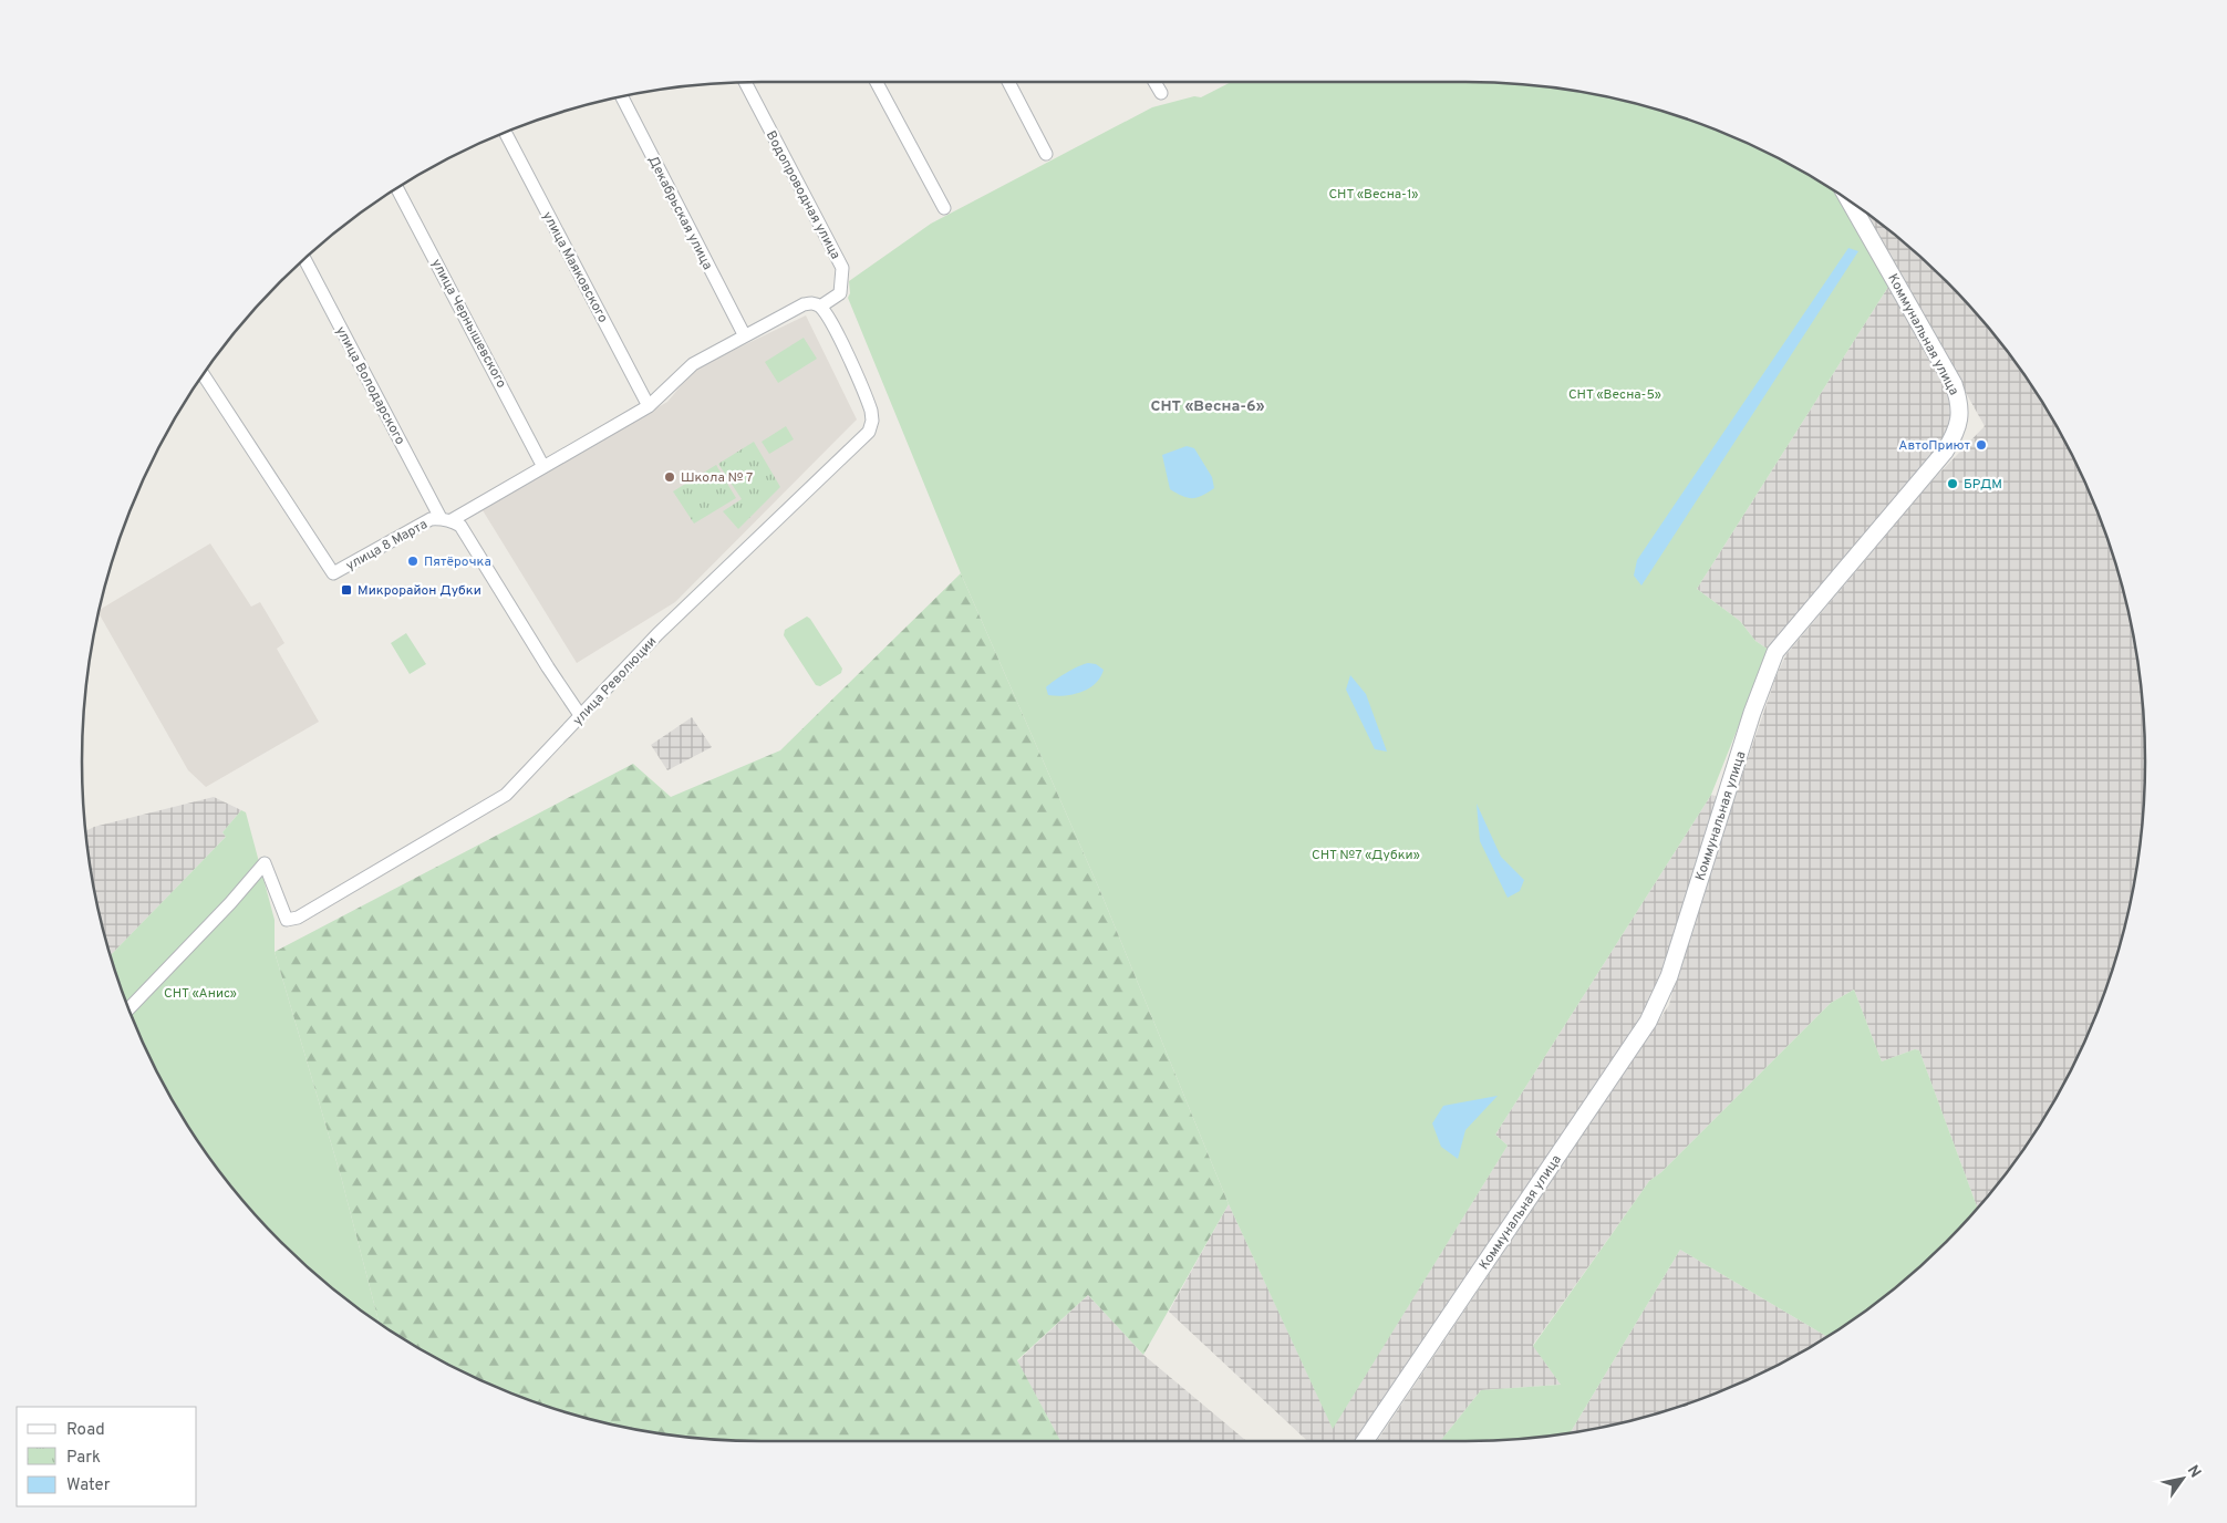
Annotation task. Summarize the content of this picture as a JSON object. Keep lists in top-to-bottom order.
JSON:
{
  "streets": {
    "street": [
      "Водопроводная улица",
      "Декабрьская улица",
      "улица Маяковского",
      "улица Чернышевского",
      "Коммунальная улица",
      "улица Володарского",
      "улица 8 Марта",
      "улица Революции"
    ]
  },
  "crossings": [
    ["Водопроводная улица", "улица Революции"],
    ["улица Володарского", "улица 8 Марта"]
  ],
  "districts": ["СНТ «Весна-6»"],
  "parks": [
    "СНТ «Весна-1»",
    "СНТ «Весна-5»",
    "СНТ №7 «Дубки»",
    "СНТ «Анис»"
  ],
  "places": {
    "other": [
      "АвтоПриют",
      "Школа № 7",
      "БРДМ",
      "Пятёрочка"
    ],
    "transit": ["Микрорайон Дубки"]
  },
  "legend": ["Road", "Park", "Water"],
  "north": "top right"
}
